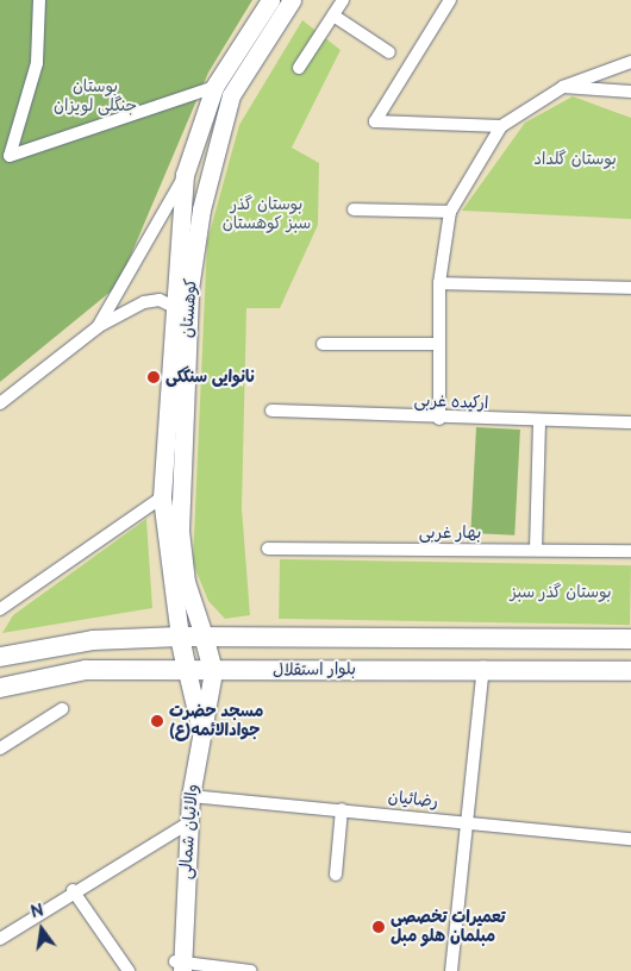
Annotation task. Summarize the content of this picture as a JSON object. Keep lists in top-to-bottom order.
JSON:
{
  "streets": {
    "main road": ["کوهستان", "بلوار استقلال", "والائیان شمالی"],
    "street": ["ارکیده غربی", "بهار غربی", "رضائیان"]
  },
  "crossings": [
    ["کوهستان", "بلوار استقلال"],
    ["بلوار استقلال", "والائیان شمالی"],
    ["رضائیان", "والائیان شمالی"]
  ],
  "parks": [
    "بوستان جنگلی لویزان",
    "بوستان گلداد",
    "بوستان گذر سبز کوهستان",
    "بوستان گذر سبز"
  ],
  "places": ["نانوایی سنگکی", "مسجد حضرت جوادالائمه(ع)", "تعمیرات تخصصی مبلمان هلو مبل"],
  "north": "top"
}
